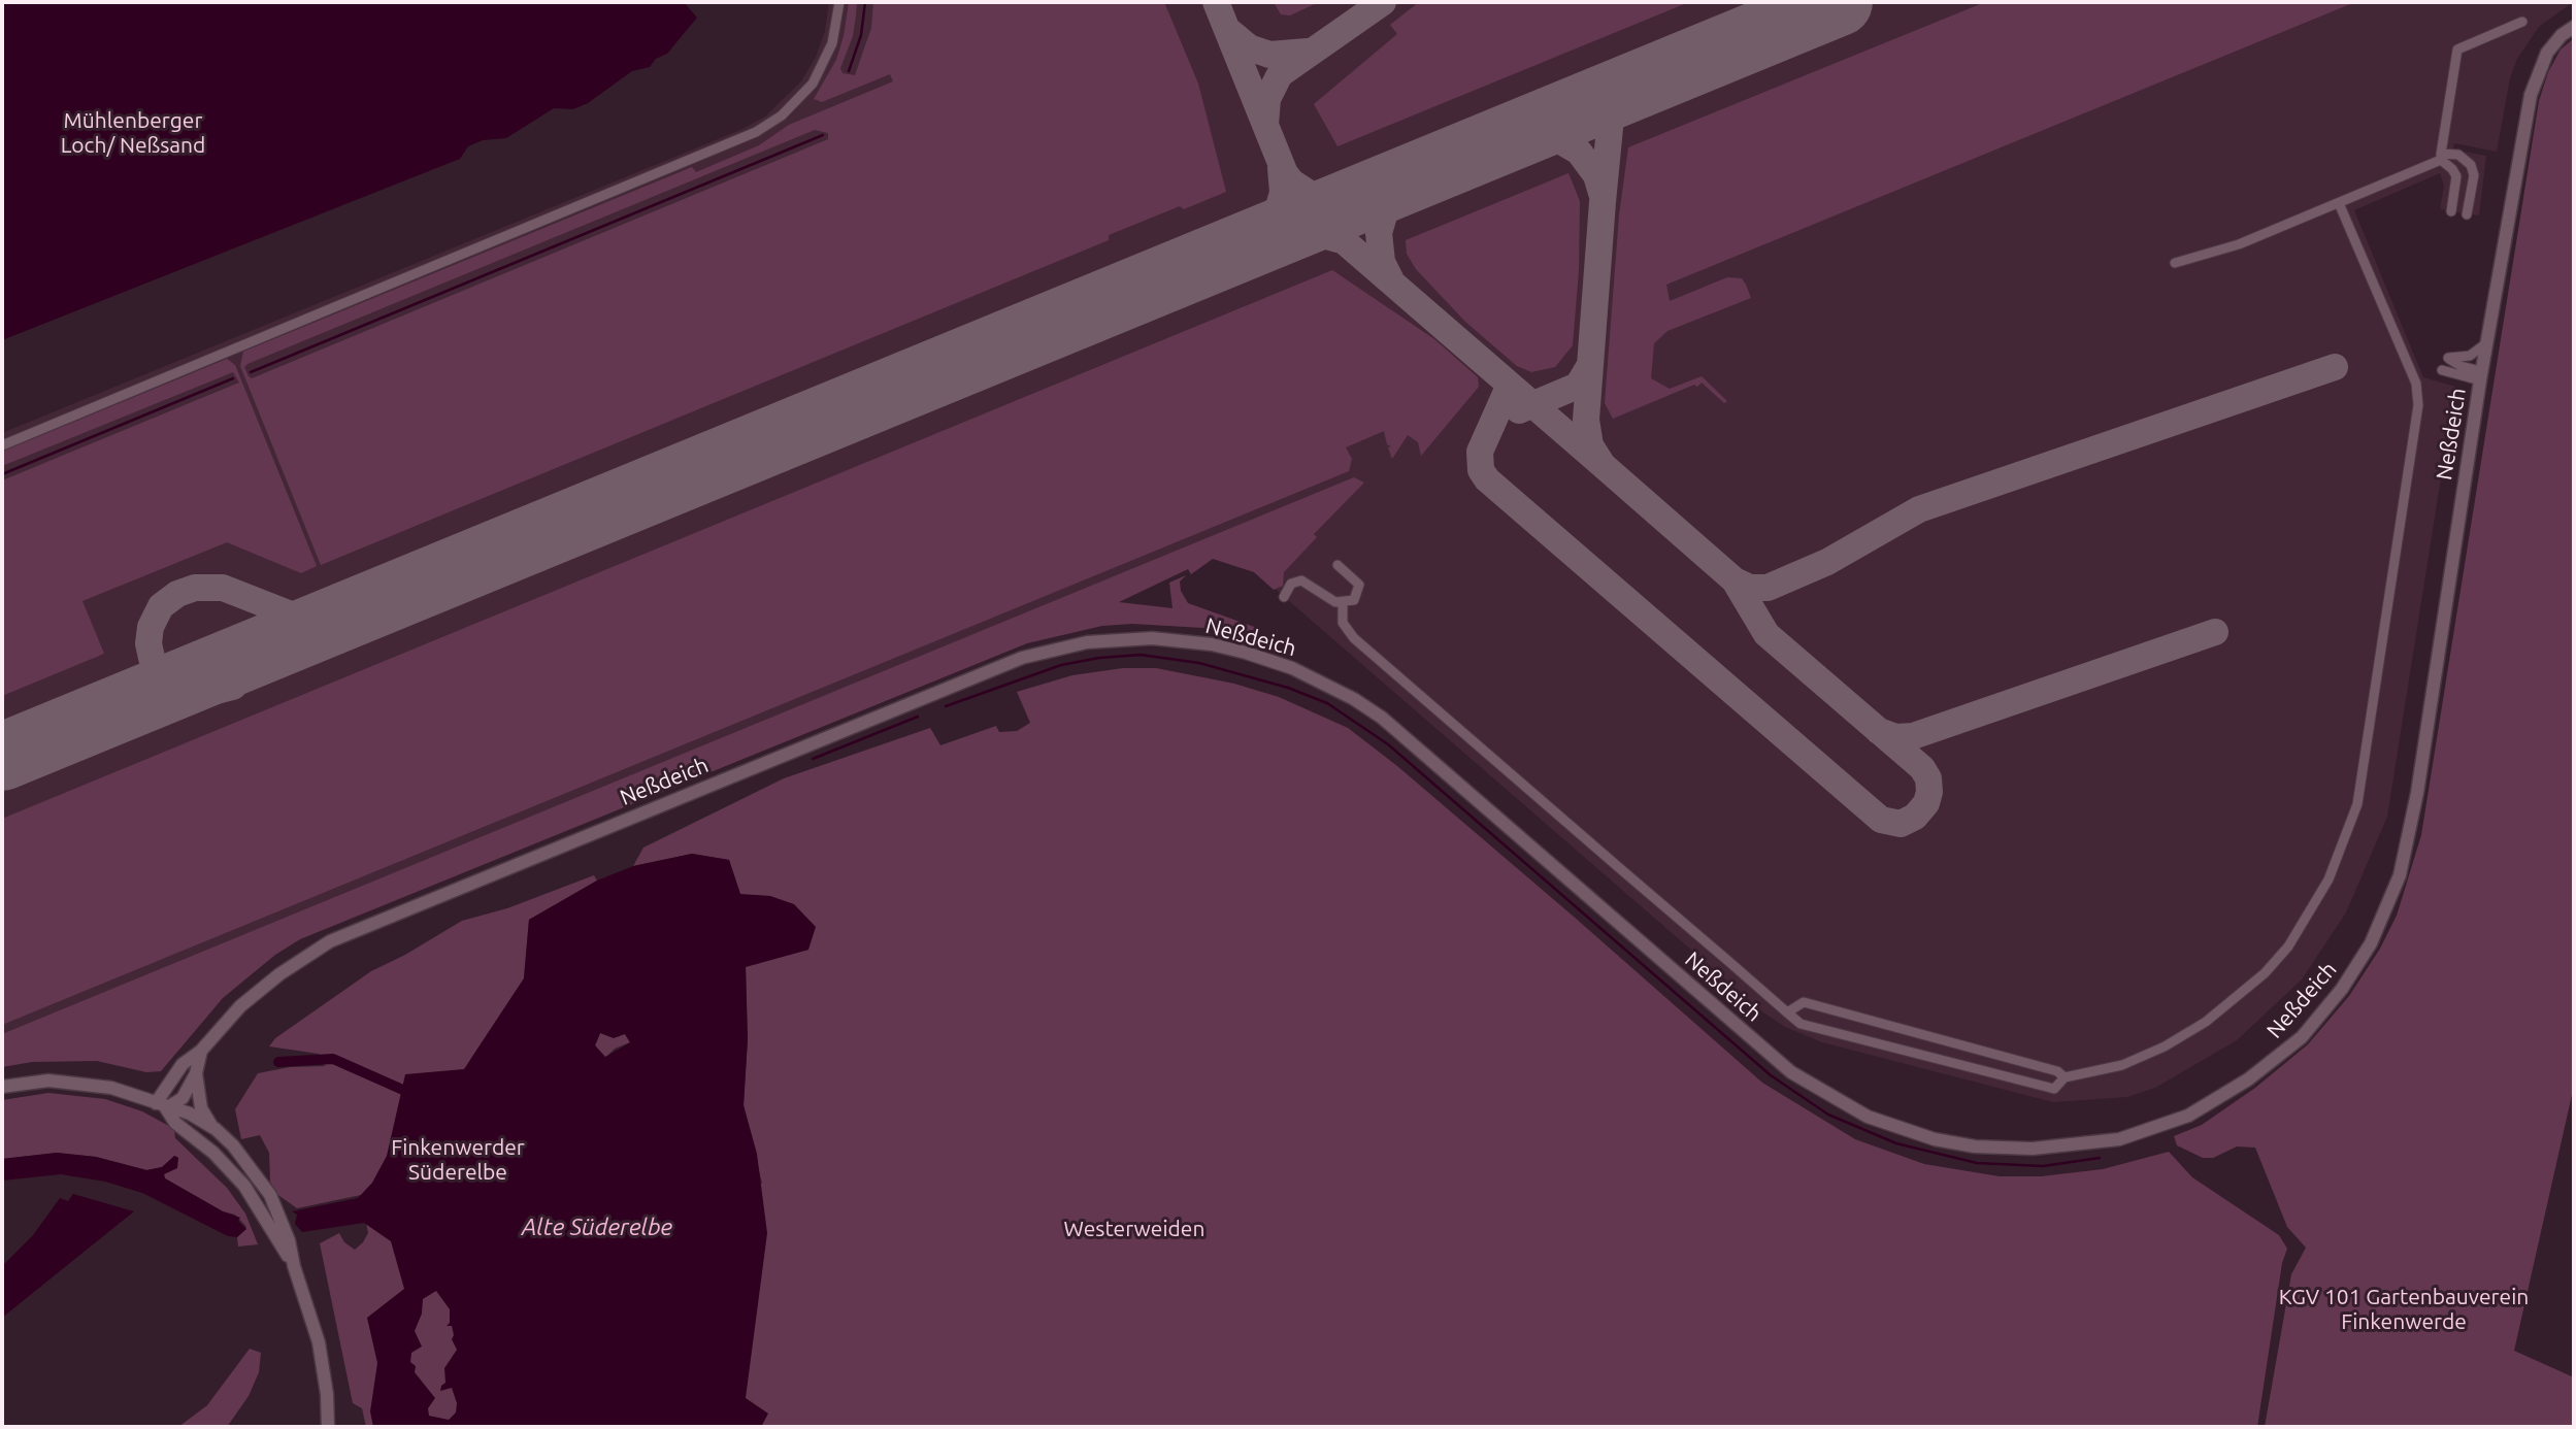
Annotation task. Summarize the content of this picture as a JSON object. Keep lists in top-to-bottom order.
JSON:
{
  "streets": {
    "street": ["Neßdeich"]
  },
  "water": ["Alte Süderelbe"],
  "parks": [
    "Mühlenberger Loch/ Neßsand",
    "Finkenwerder Süderelbe",
    "Westerweiden",
    "KGV 101 Gartenbauverein Finkenwerde"
  ]
}
